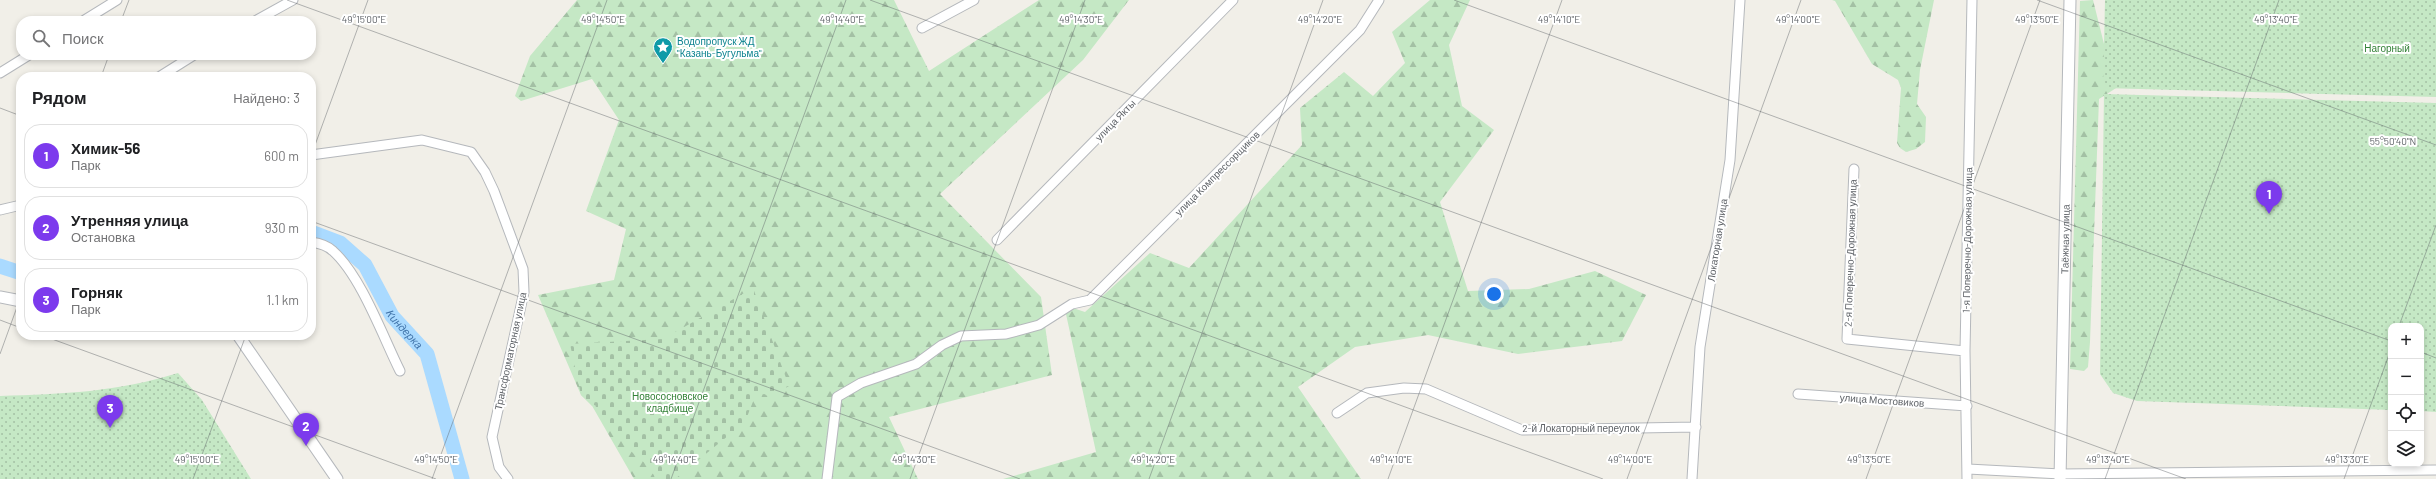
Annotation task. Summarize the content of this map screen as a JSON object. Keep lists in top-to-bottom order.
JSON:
{
  "streets": {
    "street": [
      "улица Якты",
      "улица Компрессорщиков",
      "Локаторная улица",
      "1-я Поперечно-Дорожная улица",
      "Таёжная улица",
      "2-я Поперечно-Дорожная улица",
      "Трансформаторная улица",
      "улица Мостовиков",
      "2-й Локаторный переулок"
    ]
  },
  "crossings": [
    ["Локаторная улица", "2-й Локаторный переулок"],
    ["1-я Поперечно-Дорожная улица", "2-я Поперечно-Дорожная улица"],
    ["1-я Поперечно-Дорожная улица", "улица Мостовиков"]
  ],
  "water": ["Киндерка"],
  "parks": ["Нагорный", "Новососновское кладбище"],
  "places": {
    "place": ["Водопропуск ЖД \"Казань-Бугульма\""]
  },
  "page": {
    "search": "Поиск",
    "heading": ["Рядом", "Найдено: 3"],
    "list": [
      {
        "mark": "1",
        "name": "Химик-56",
        "note": "Парк",
        "value": "600 m"
      },
      {
        "mark": "2",
        "name": "Утренняя улица",
        "note": "Остановка",
        "value": "930 m"
      },
      {
        "mark": "3",
        "name": "Горняк",
        "note": "Парк",
        "value": "1.1 km"
      }
    ],
    "pins": ["1", "3", "2"],
    "map_buttons": ["+", "−"]
  },
  "coordinates": [
    "49°14'10\"E",
    "49°13'40\"E",
    "49°15'00\"E",
    "49°14'50\"E",
    "49°14'40\"E",
    "49°14'30\"E",
    "49°14'20\"E",
    "49°14'00\"E",
    "49°13'50\"E",
    "55°50'40\"N",
    "49°13'30\"E"
  ]
}
